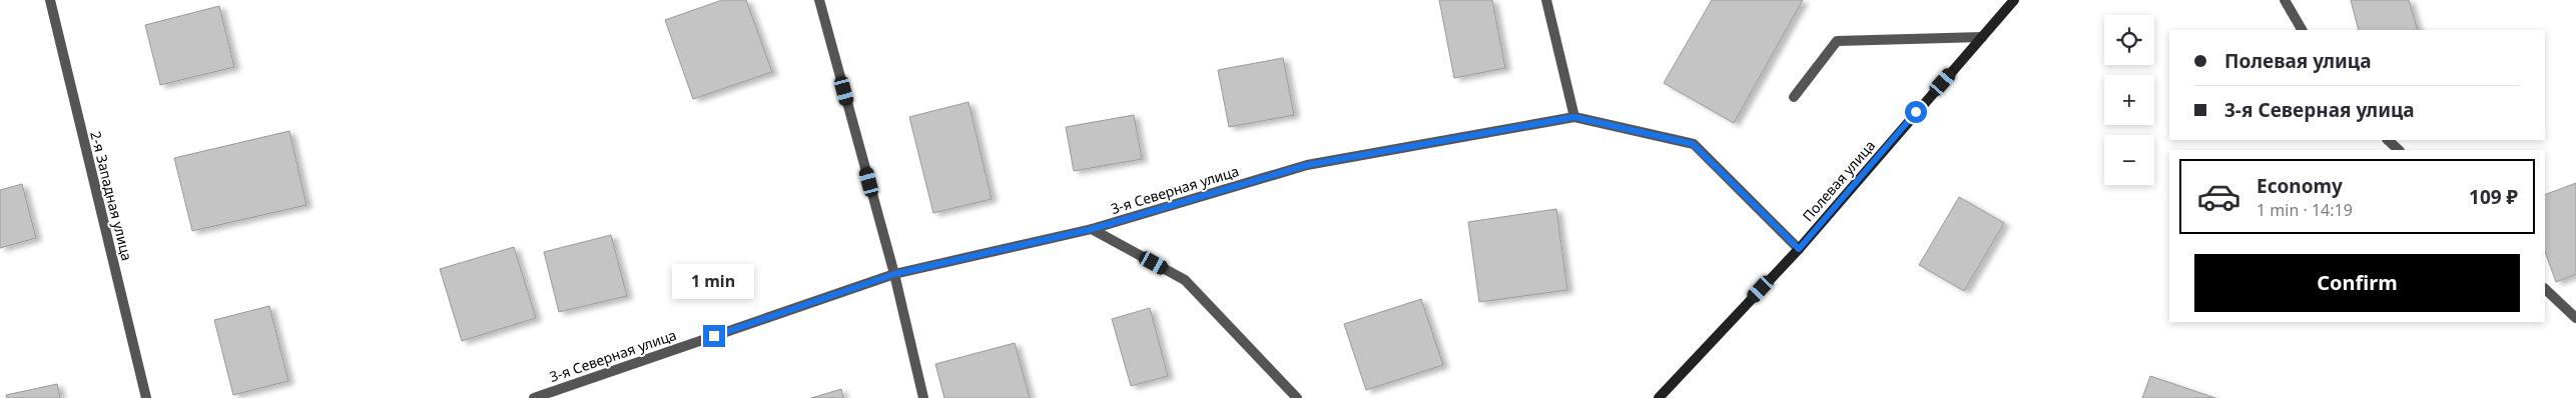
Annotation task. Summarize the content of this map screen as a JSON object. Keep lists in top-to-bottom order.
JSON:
{
  "streets": {
    "main road": ["Полевая улица"],
    "street": ["3-я Северная улица", "2-я Западная улица"]
  },
  "crossings": [
    ["Полевая улица", "3-я Северная улица"]
  ],
  "page": {
    "map_buttons": ["+", "−"],
    "banner": ["Полевая улица", "3-я Северная улица"],
    "list": [
      {
        "name": "Economy",
        "note": "1 min · 14:19",
        "value": "109 ₽"
      }
    ],
    "buttons": "Confirm",
    "bubble": "1 min"
  }
}
